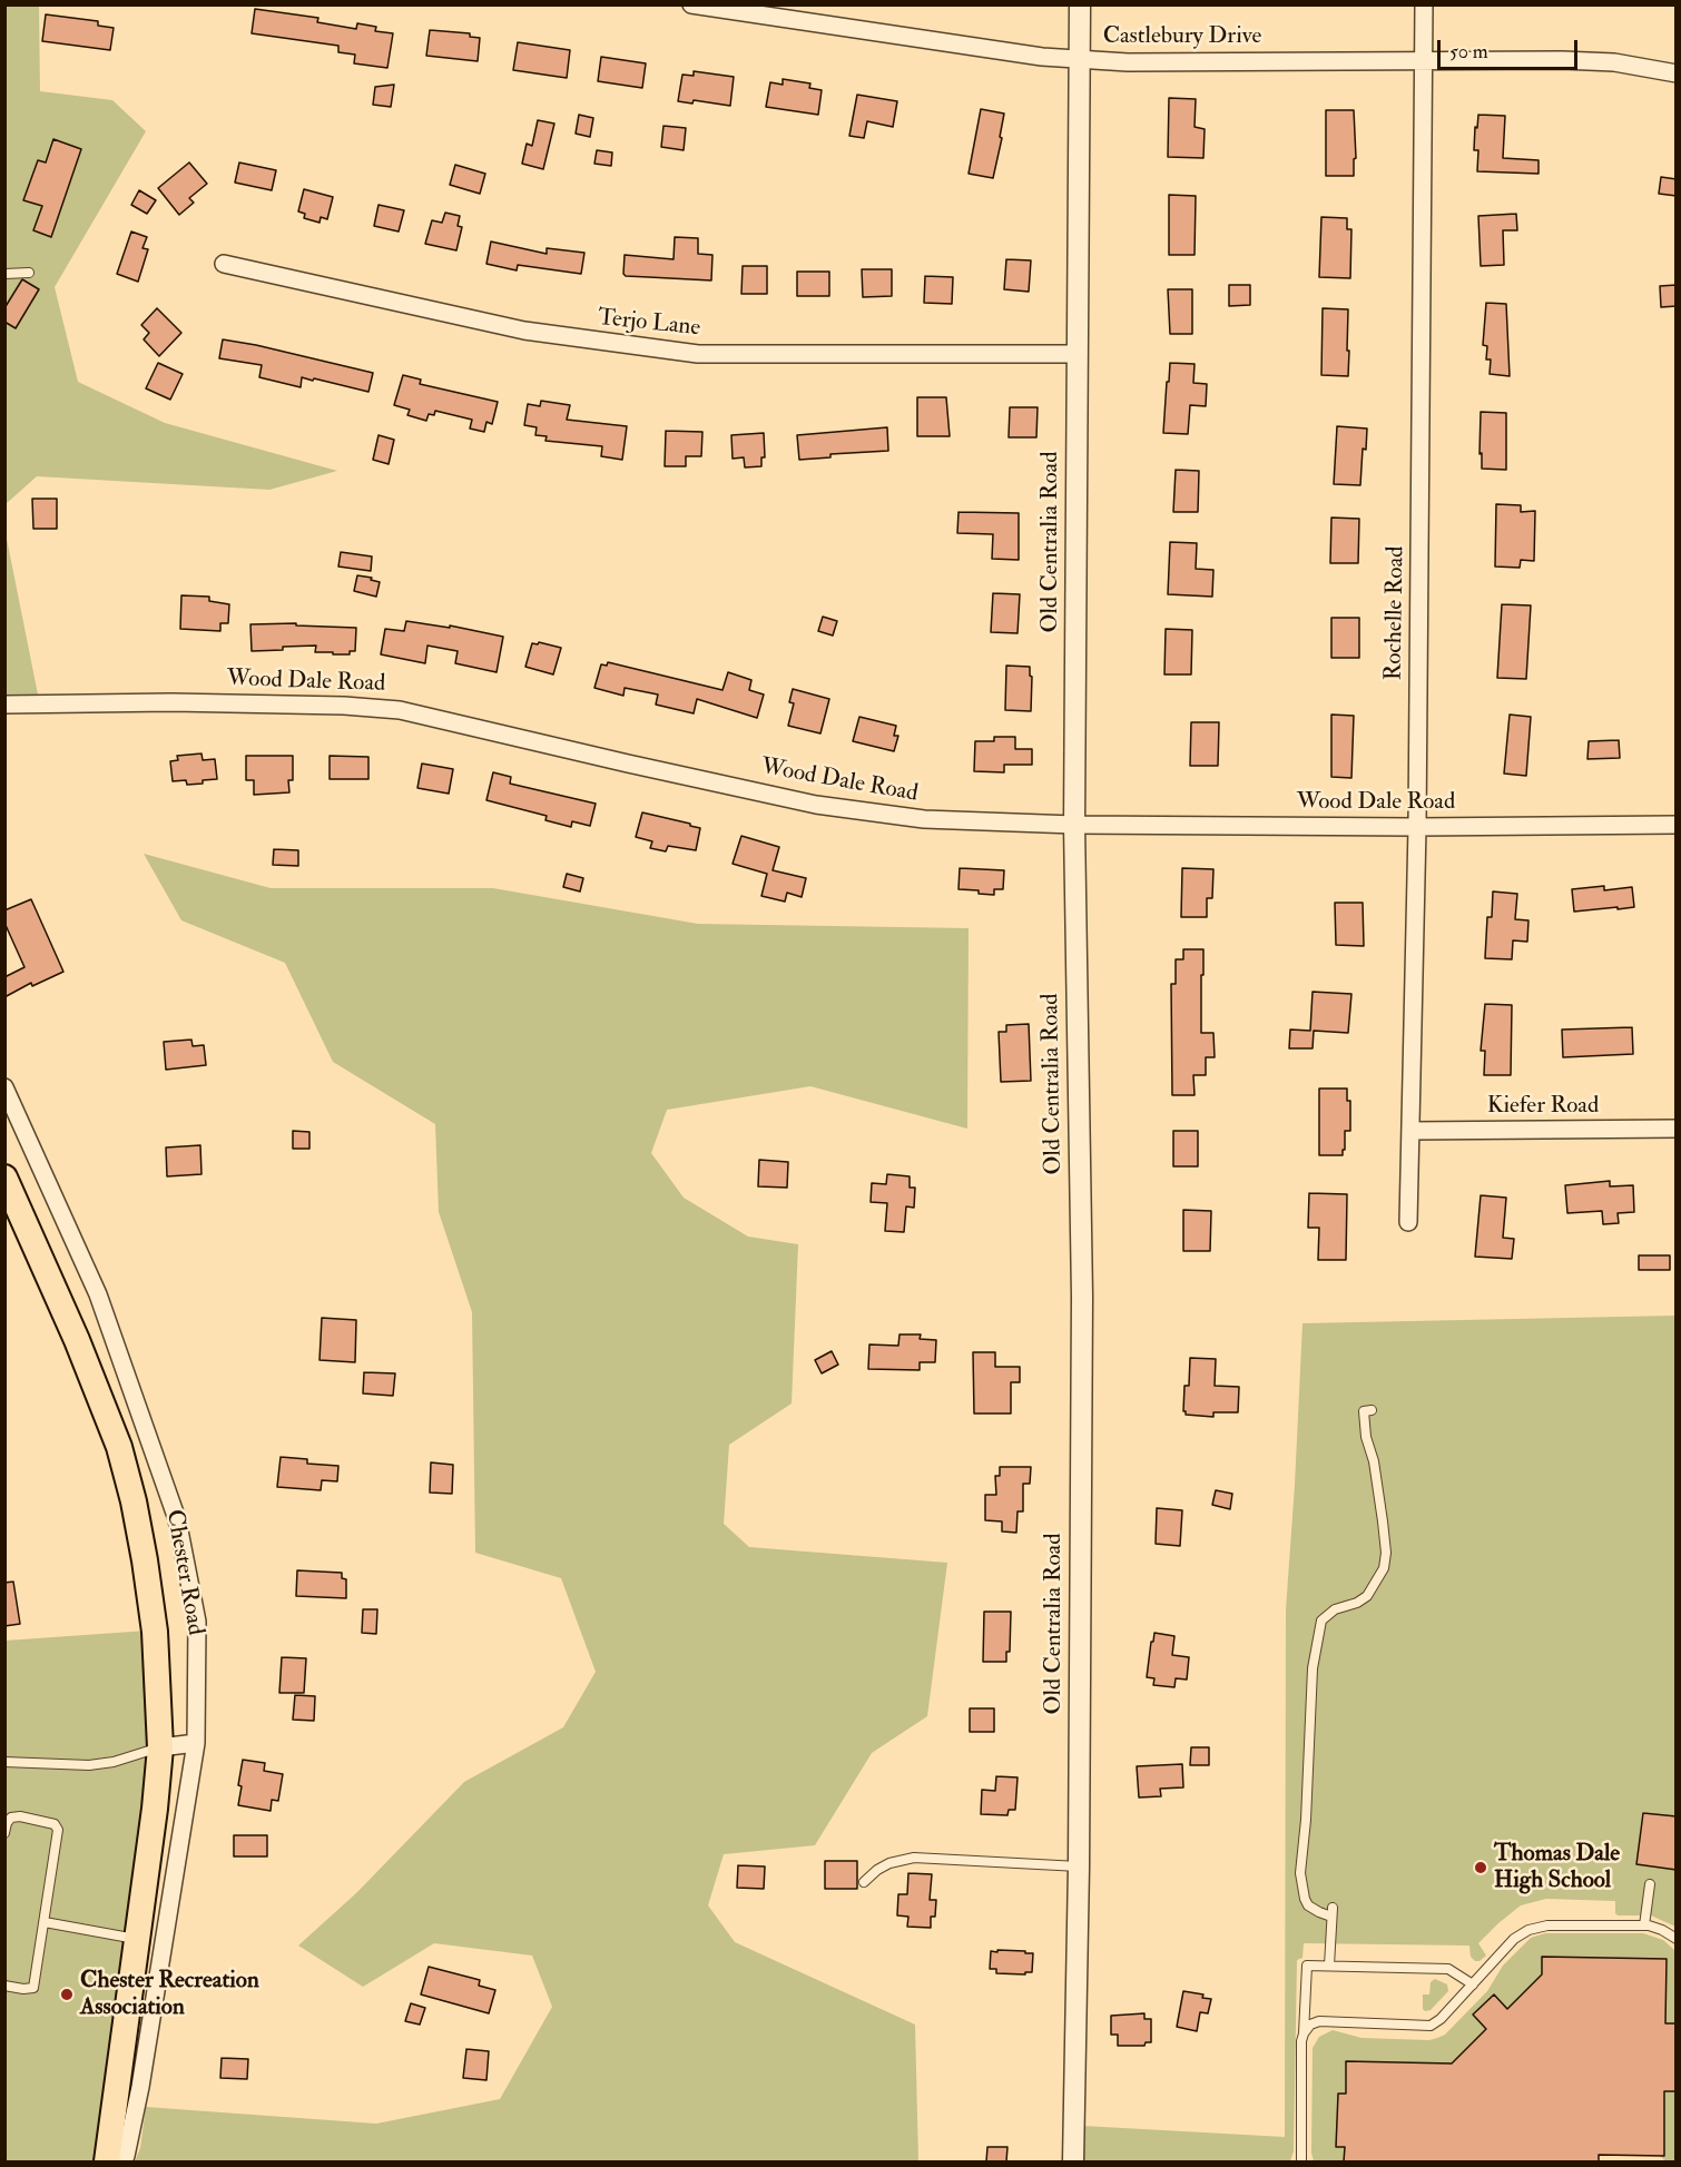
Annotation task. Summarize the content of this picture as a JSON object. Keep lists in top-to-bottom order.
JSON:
{
  "streets": {
    "main road": ["Chester Road"],
    "street": [
      "Castlebury Drive",
      "Terjo Lane",
      "Old Centralia Road",
      "Rochelle Road",
      "Wood Dale Road",
      "Kiefer Road"
    ]
  },
  "crossings": [
    ["Castlebury Drive", "Old Centralia Road"],
    ["Castlebury Drive", "Rochelle Road"],
    ["Terjo Lane", "Old Centralia Road"],
    ["Old Centralia Road", "Wood Dale Road"],
    ["Rochelle Road", "Wood Dale Road"],
    ["Rochelle Road", "Kiefer Road"]
  ],
  "places": ["Thomas Dale High School", "Chester Recreation Association"],
  "scale_bar": "50 m"
}
